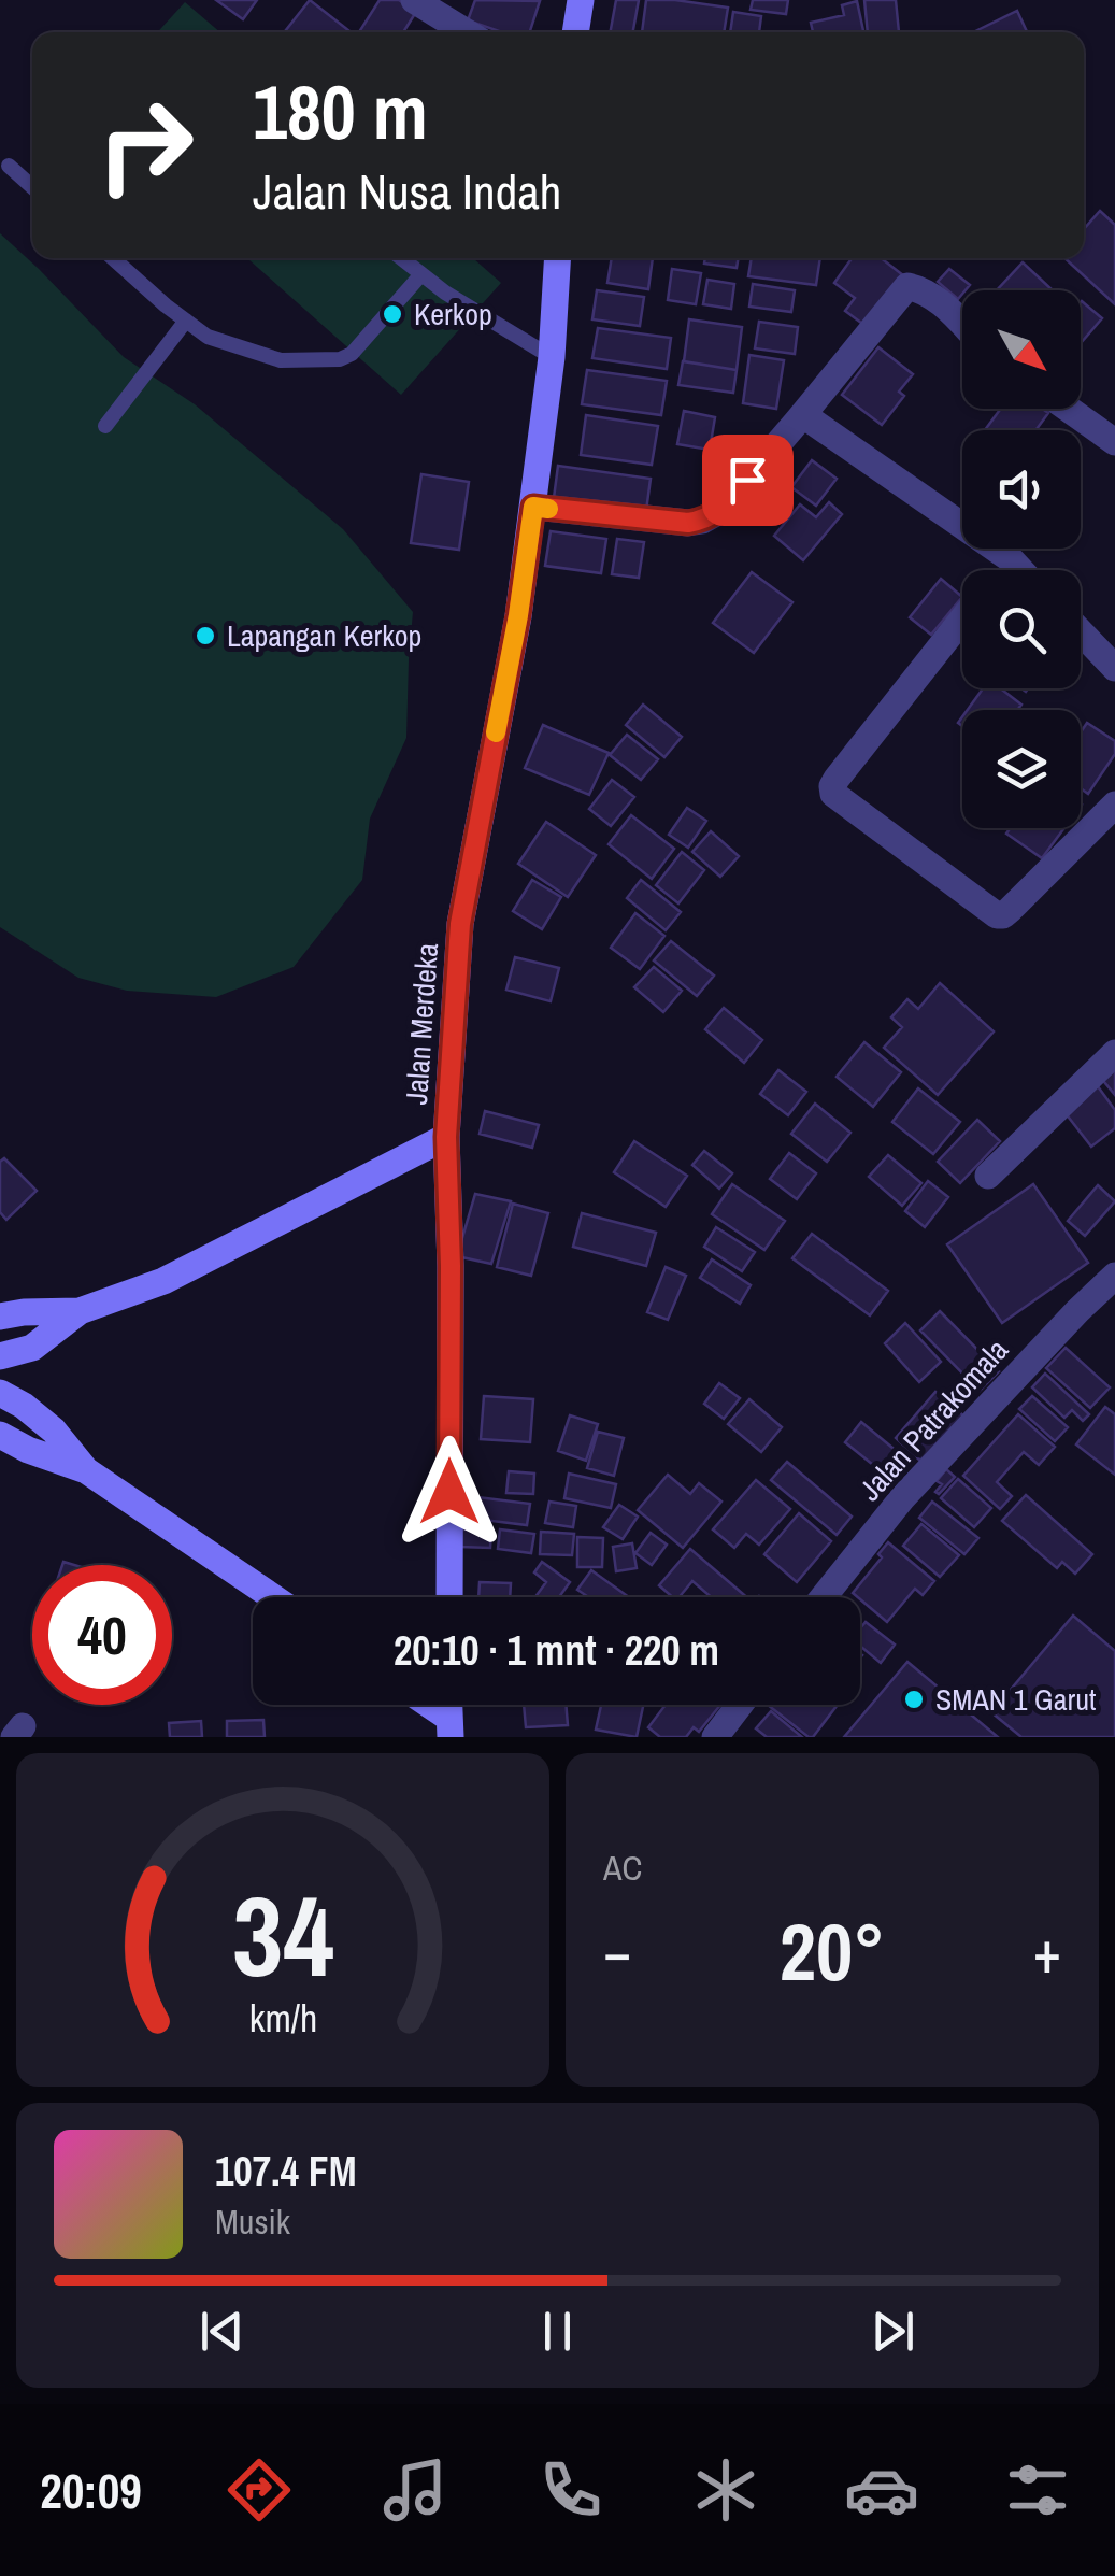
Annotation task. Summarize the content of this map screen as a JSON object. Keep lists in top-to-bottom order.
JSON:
{
  "streets": {
    "street": ["Jalan Merdeka", "Jalan Patrakomala"]
  },
  "places": ["Kerkop", "Lapangan Kerkop", "SMAN 1 Garut"],
  "north": "bottom right",
  "page": {
    "turn": ["180 m", "Jalan Nusa Indah"],
    "limit": "40",
    "trip": "20:10 · 1 mnt · 220 m",
    "tile": "AC",
    "heat": ["−", "20°", "+"],
    "song": ["107.4 FM", "Musik"],
    "tabs": "20:09",
    "gauge": ["34", "km/h"]
  }
}
